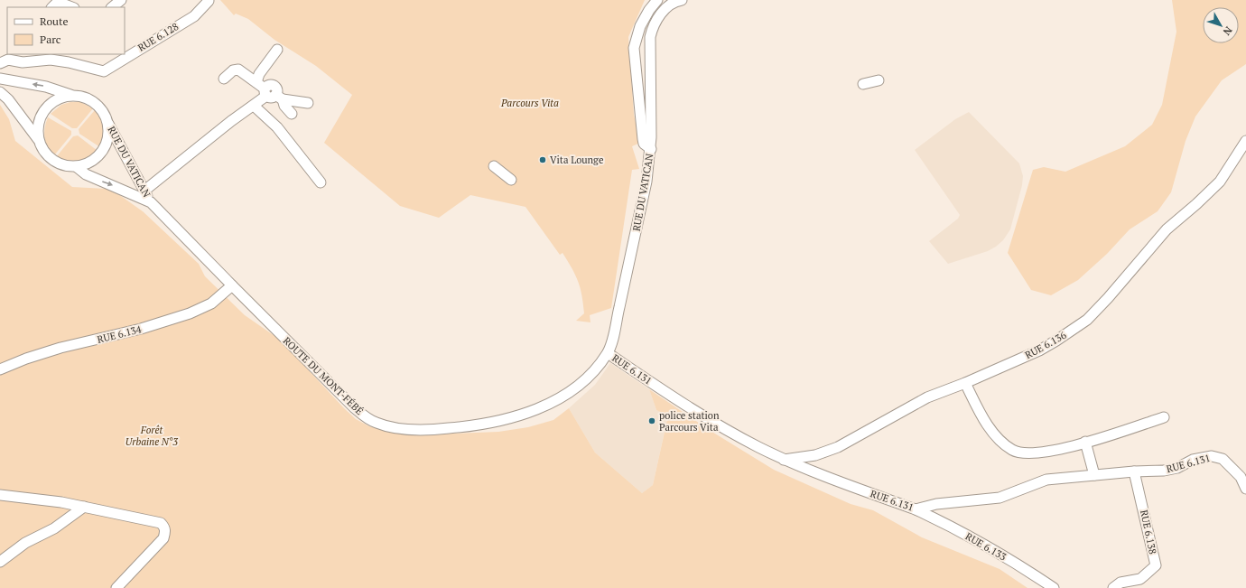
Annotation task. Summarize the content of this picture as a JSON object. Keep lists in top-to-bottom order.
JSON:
{
  "streets": {
    "street": [
      "RUE 6.128",
      "RUE DU VATICAN",
      "RUE 6.134",
      "RUE 6.136",
      "RUE 6.131",
      "ROUTE DU MONT-FÉBÉ",
      "RUE 6.138",
      "RUE 6.133"
    ]
  },
  "crossings": [
    ["RUE DU VATICAN", "RUE 6.131"],
    ["RUE DU VATICAN", "ROUTE DU MONT-FÉBÉ"],
    ["RUE 6.134", "ROUTE DU MONT-FÉBÉ"],
    ["RUE 6.136", "RUE 6.131"],
    ["RUE 6.131", "ROUTE DU MONT-FÉBÉ"],
    ["RUE 6.131", "RUE 6.138"],
    ["RUE 6.131", "RUE 6.133"]
  ],
  "parks": ["Parcours Vita", "Forêt Urbaine N°3"],
  "places": ["Vita Lounge", "police station Parcours Vita"],
  "legend": ["Route", "Parc"],
  "north": "bottom right"
}
